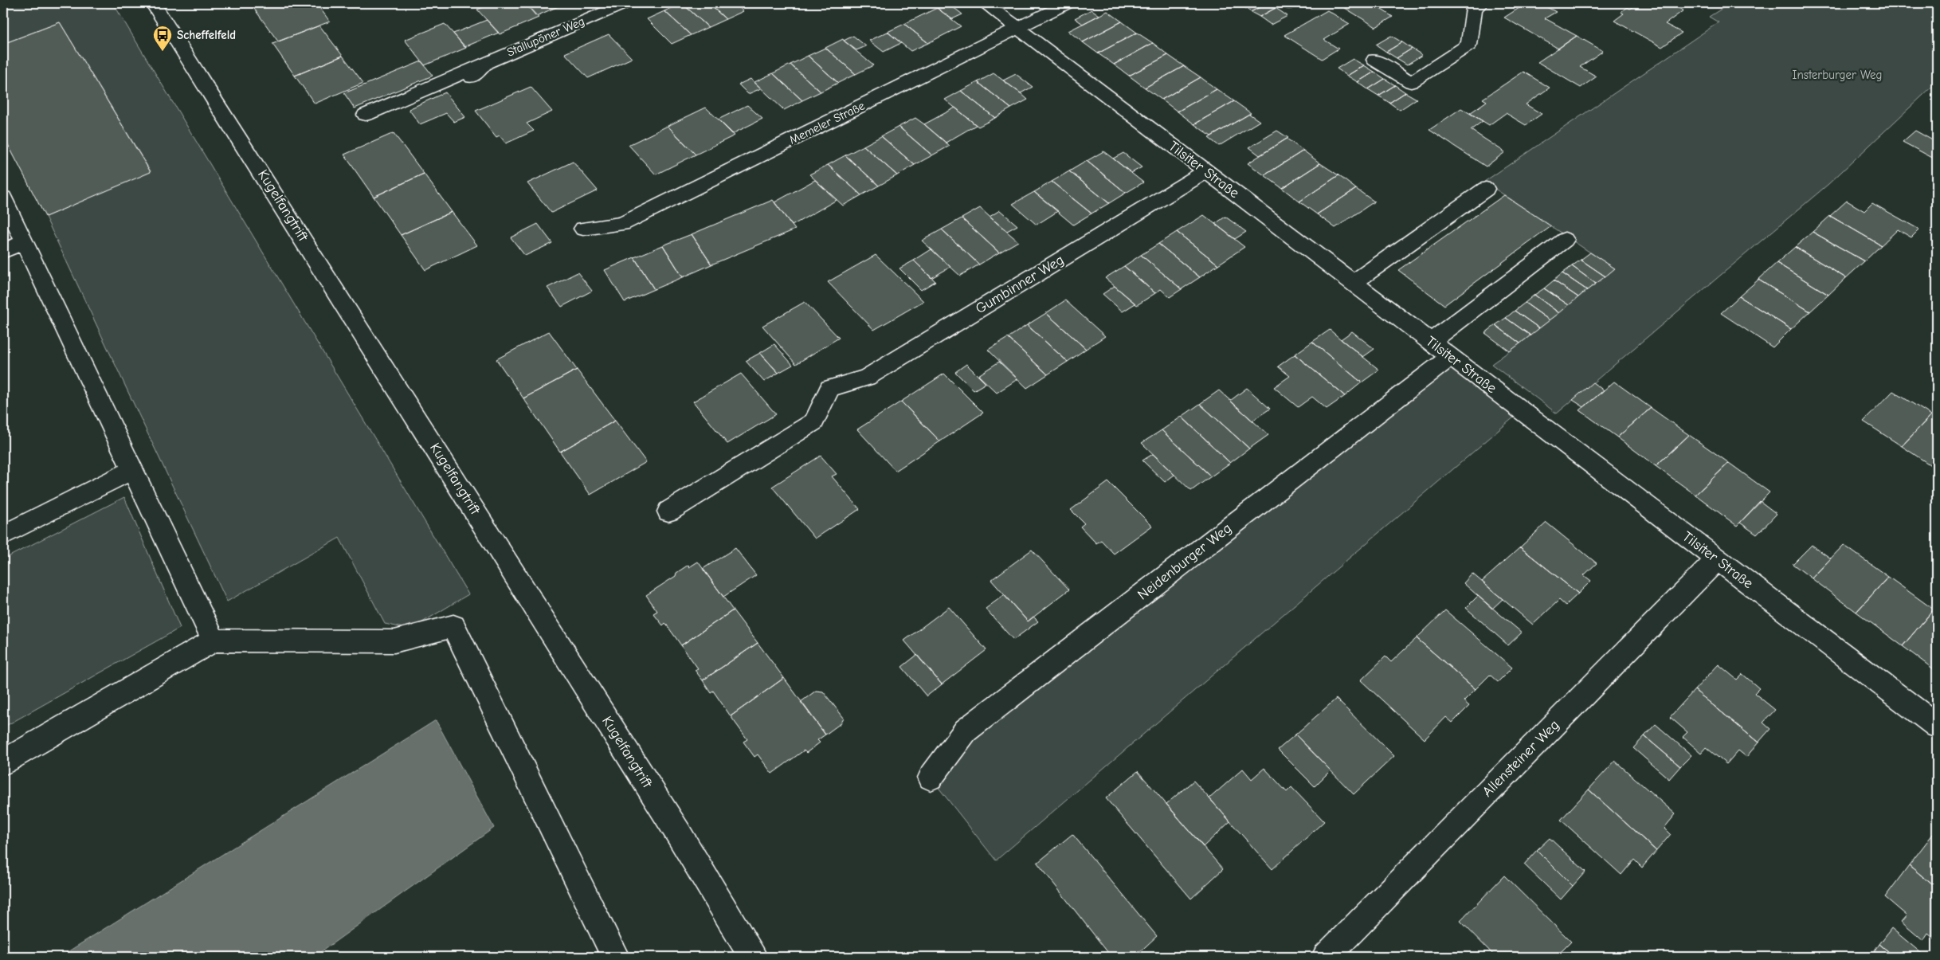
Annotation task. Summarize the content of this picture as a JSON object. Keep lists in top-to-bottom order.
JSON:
{
  "streets": {
    "street": [
      "Stallupöner Weg",
      "Memeler Straße",
      "Tilsiter Straße",
      "Kugelfangtrift",
      "Gumbinner Weg",
      "Neidenburger Weg",
      "Allensteiner Weg"
    ]
  },
  "crossings": [
    ["Memeler Straße", "Tilsiter Straße"],
    ["Tilsiter Straße", "Gumbinner Weg"],
    ["Tilsiter Straße", "Neidenburger Weg"],
    ["Tilsiter Straße", "Allensteiner Weg"]
  ],
  "parks": ["Insterburger Weg"],
  "places": {
    "bus stop": ["Scheffelfeld"]
  }
}
